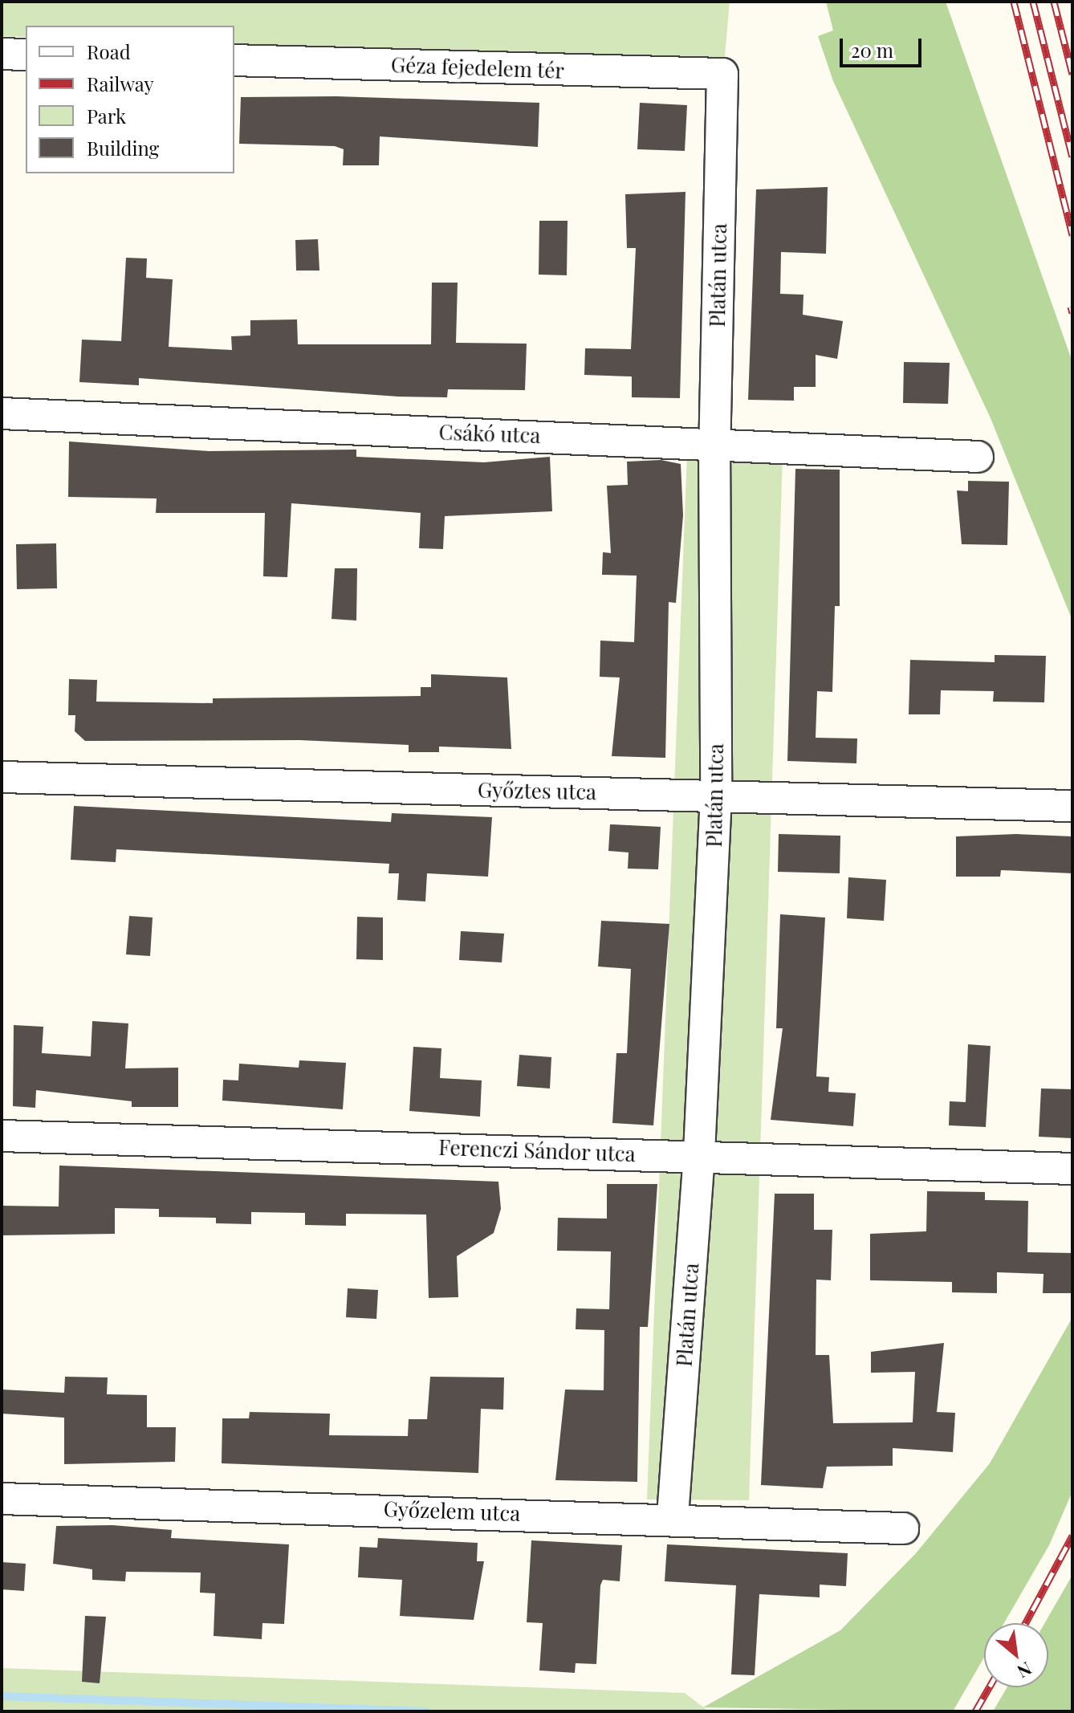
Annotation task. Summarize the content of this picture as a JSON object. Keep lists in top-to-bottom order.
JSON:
{
  "streets": {
    "street": [
      "Géza fejedelem tér",
      "Platán utca",
      "Csákó utca",
      "Győztes utca",
      "Ferenczi Sándor utca",
      "Győzelem utca"
    ]
  },
  "crossings": [
    ["Géza fejedelem tér", "Platán utca"],
    ["Platán utca", "Csákó utca"],
    ["Platán utca", "Győztes utca"],
    ["Platán utca", "Ferenczi Sándor utca"],
    ["Platán utca", "Győzelem utca"]
  ],
  "legend": [
    "Road",
    "Railway",
    "Park",
    "Building"
  ],
  "scale_bar": "20 m",
  "north": "bottom right"
}
